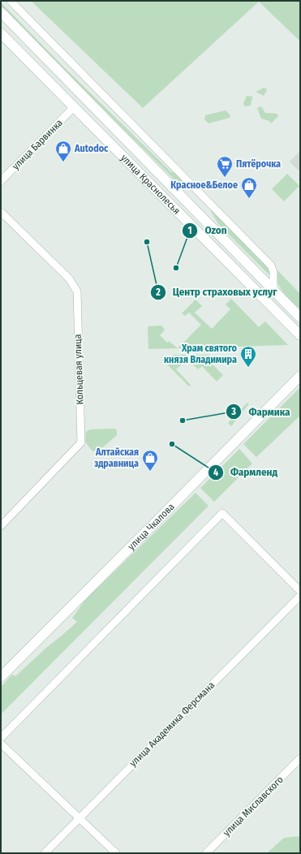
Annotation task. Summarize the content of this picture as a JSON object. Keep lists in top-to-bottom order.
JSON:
{
  "streets": {
    "street": [
      "улица Барвинка",
      "улица Краснолесья",
      "Кольцевая улица",
      "улица Чкалова",
      "улица Академика Ферсмана",
      "улица Миславского"
    ]
  },
  "crossings": [
    ["улица Барвинка", "улица Краснолесья"]
  ],
  "places": {
    "shop": ["Autodoc", "Красное&Белое", "Алтайская здравница"],
    "supermarket": ["Пятёрочка"],
    "other": [
      "Центр страховых услуг",
      "Ozon",
      "Фармика",
      "Фармленд"
    ],
    "building": ["Храм святого князя Владимира"]
  }
}
